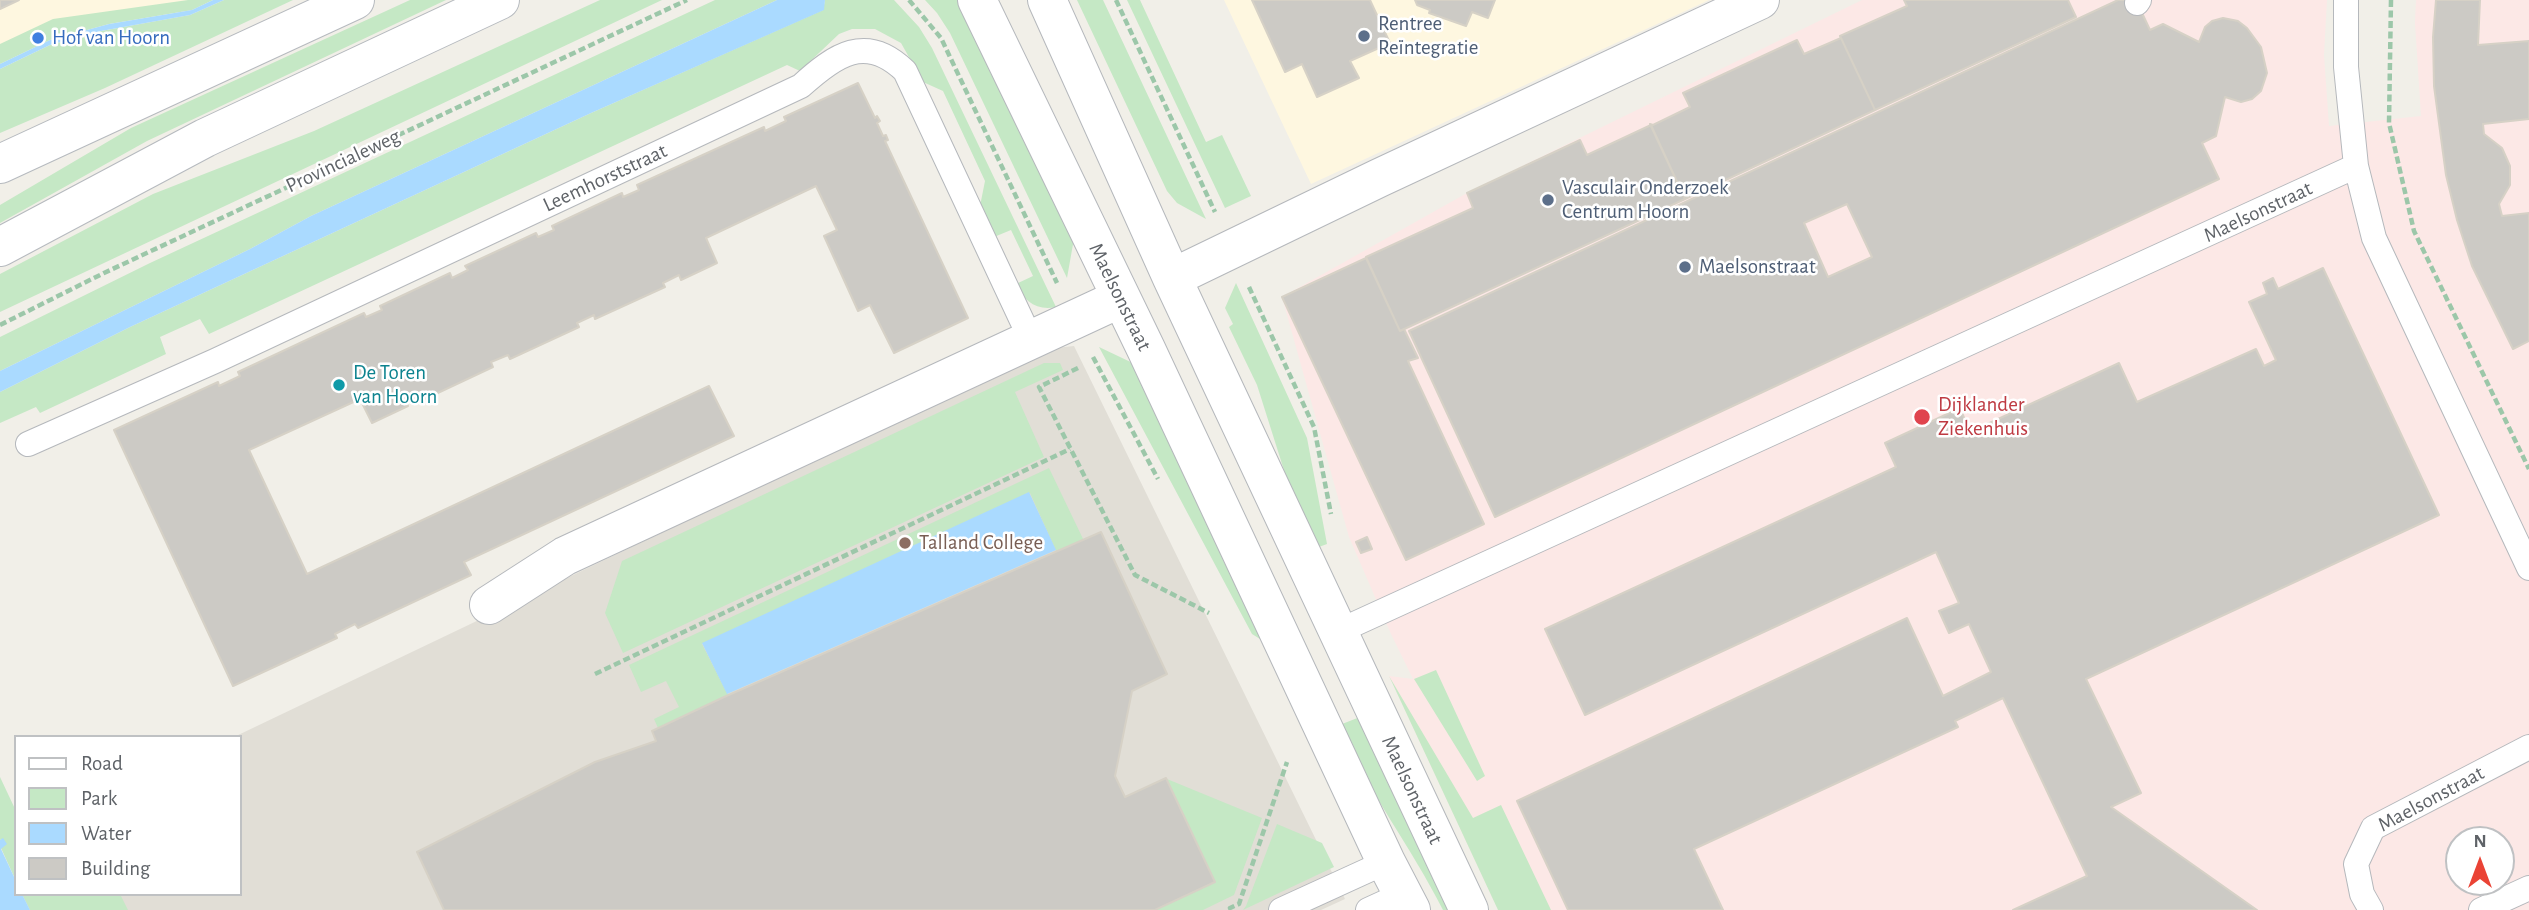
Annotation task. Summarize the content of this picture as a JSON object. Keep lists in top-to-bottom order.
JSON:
{
  "streets": {
    "street": ["Maelsonstraat"],
    "lane": ["Leemhorststraat"],
    "path": ["Provincialeweg"]
  },
  "places": [
    "Rentree Reïntegratie",
    "Hof van Hoorn",
    "Vasculair Onderzoek Centrum Hoorn",
    "Maelsonstraat",
    "De Toren van Hoorn",
    "Dijklander Ziekenhuis",
    "Talland College"
  ],
  "legend": [
    "Road",
    "Park",
    "Water",
    "Building"
  ],
  "north": "top"
}
